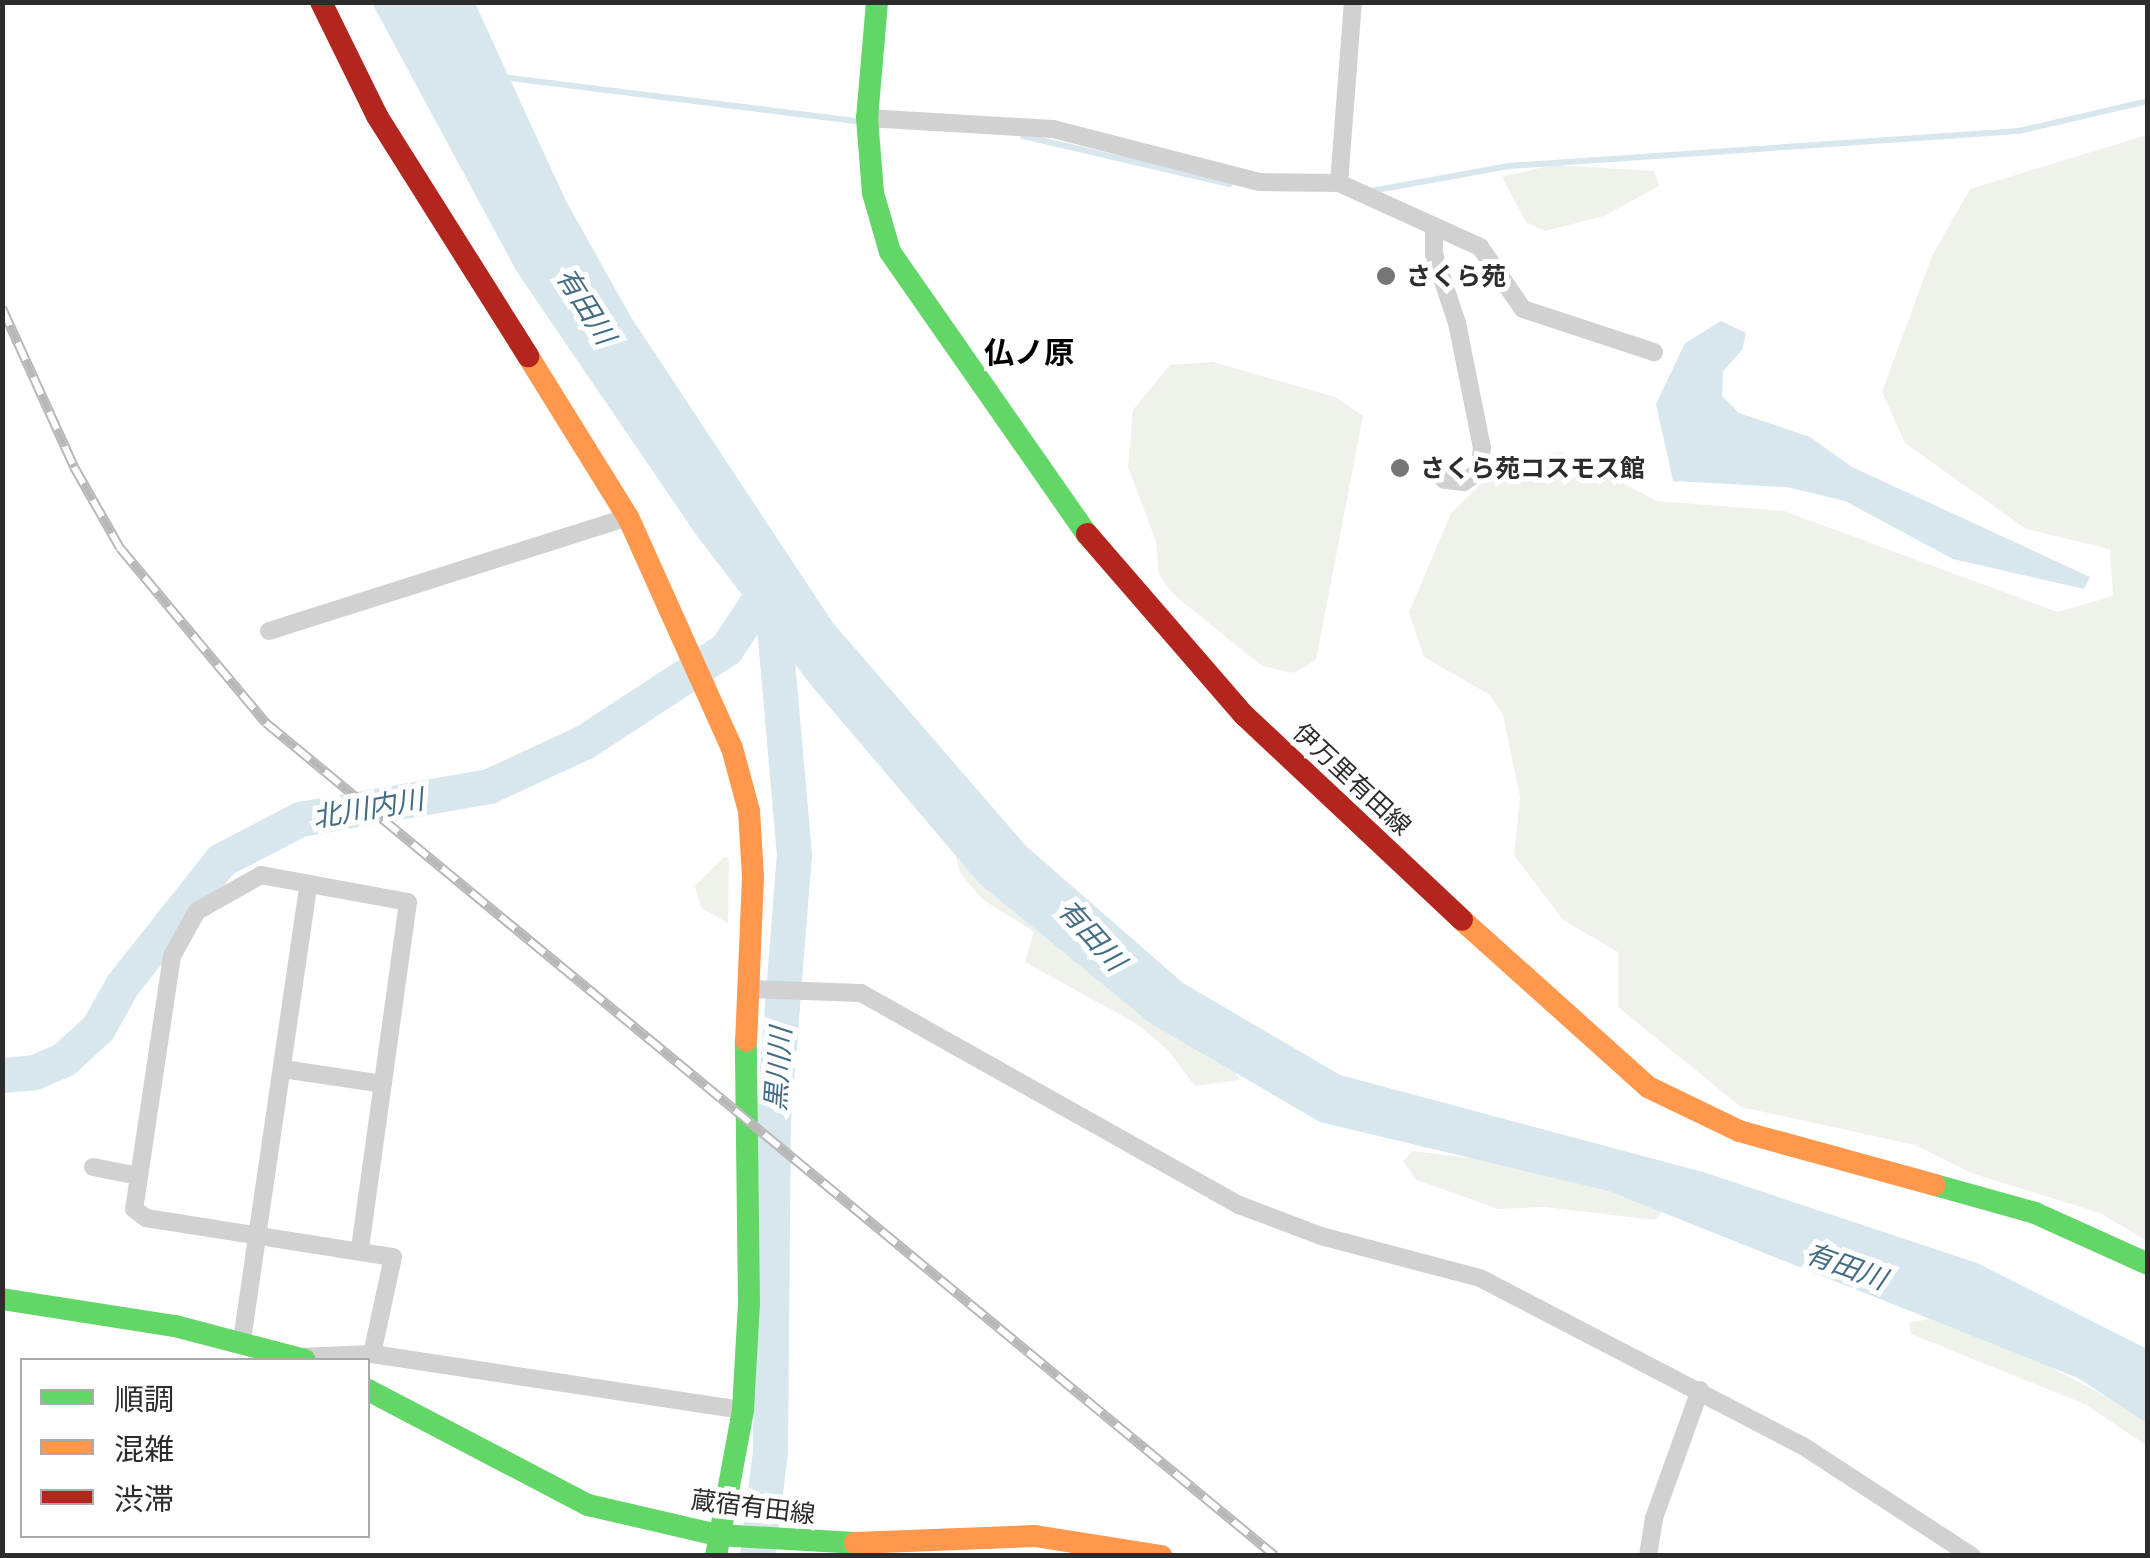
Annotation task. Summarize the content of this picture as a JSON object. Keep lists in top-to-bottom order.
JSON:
{
  "streets": {
    "main road": ["伊万里有田線", "蔵宿有田線"]
  },
  "districts": ["仏ノ原"],
  "water": ["有田川", "北川内川", "黒川川"],
  "places": ["さくら苑", "さくら苑コスモス館"],
  "legend": ["順調", "混雑", "渋滞"]
}
